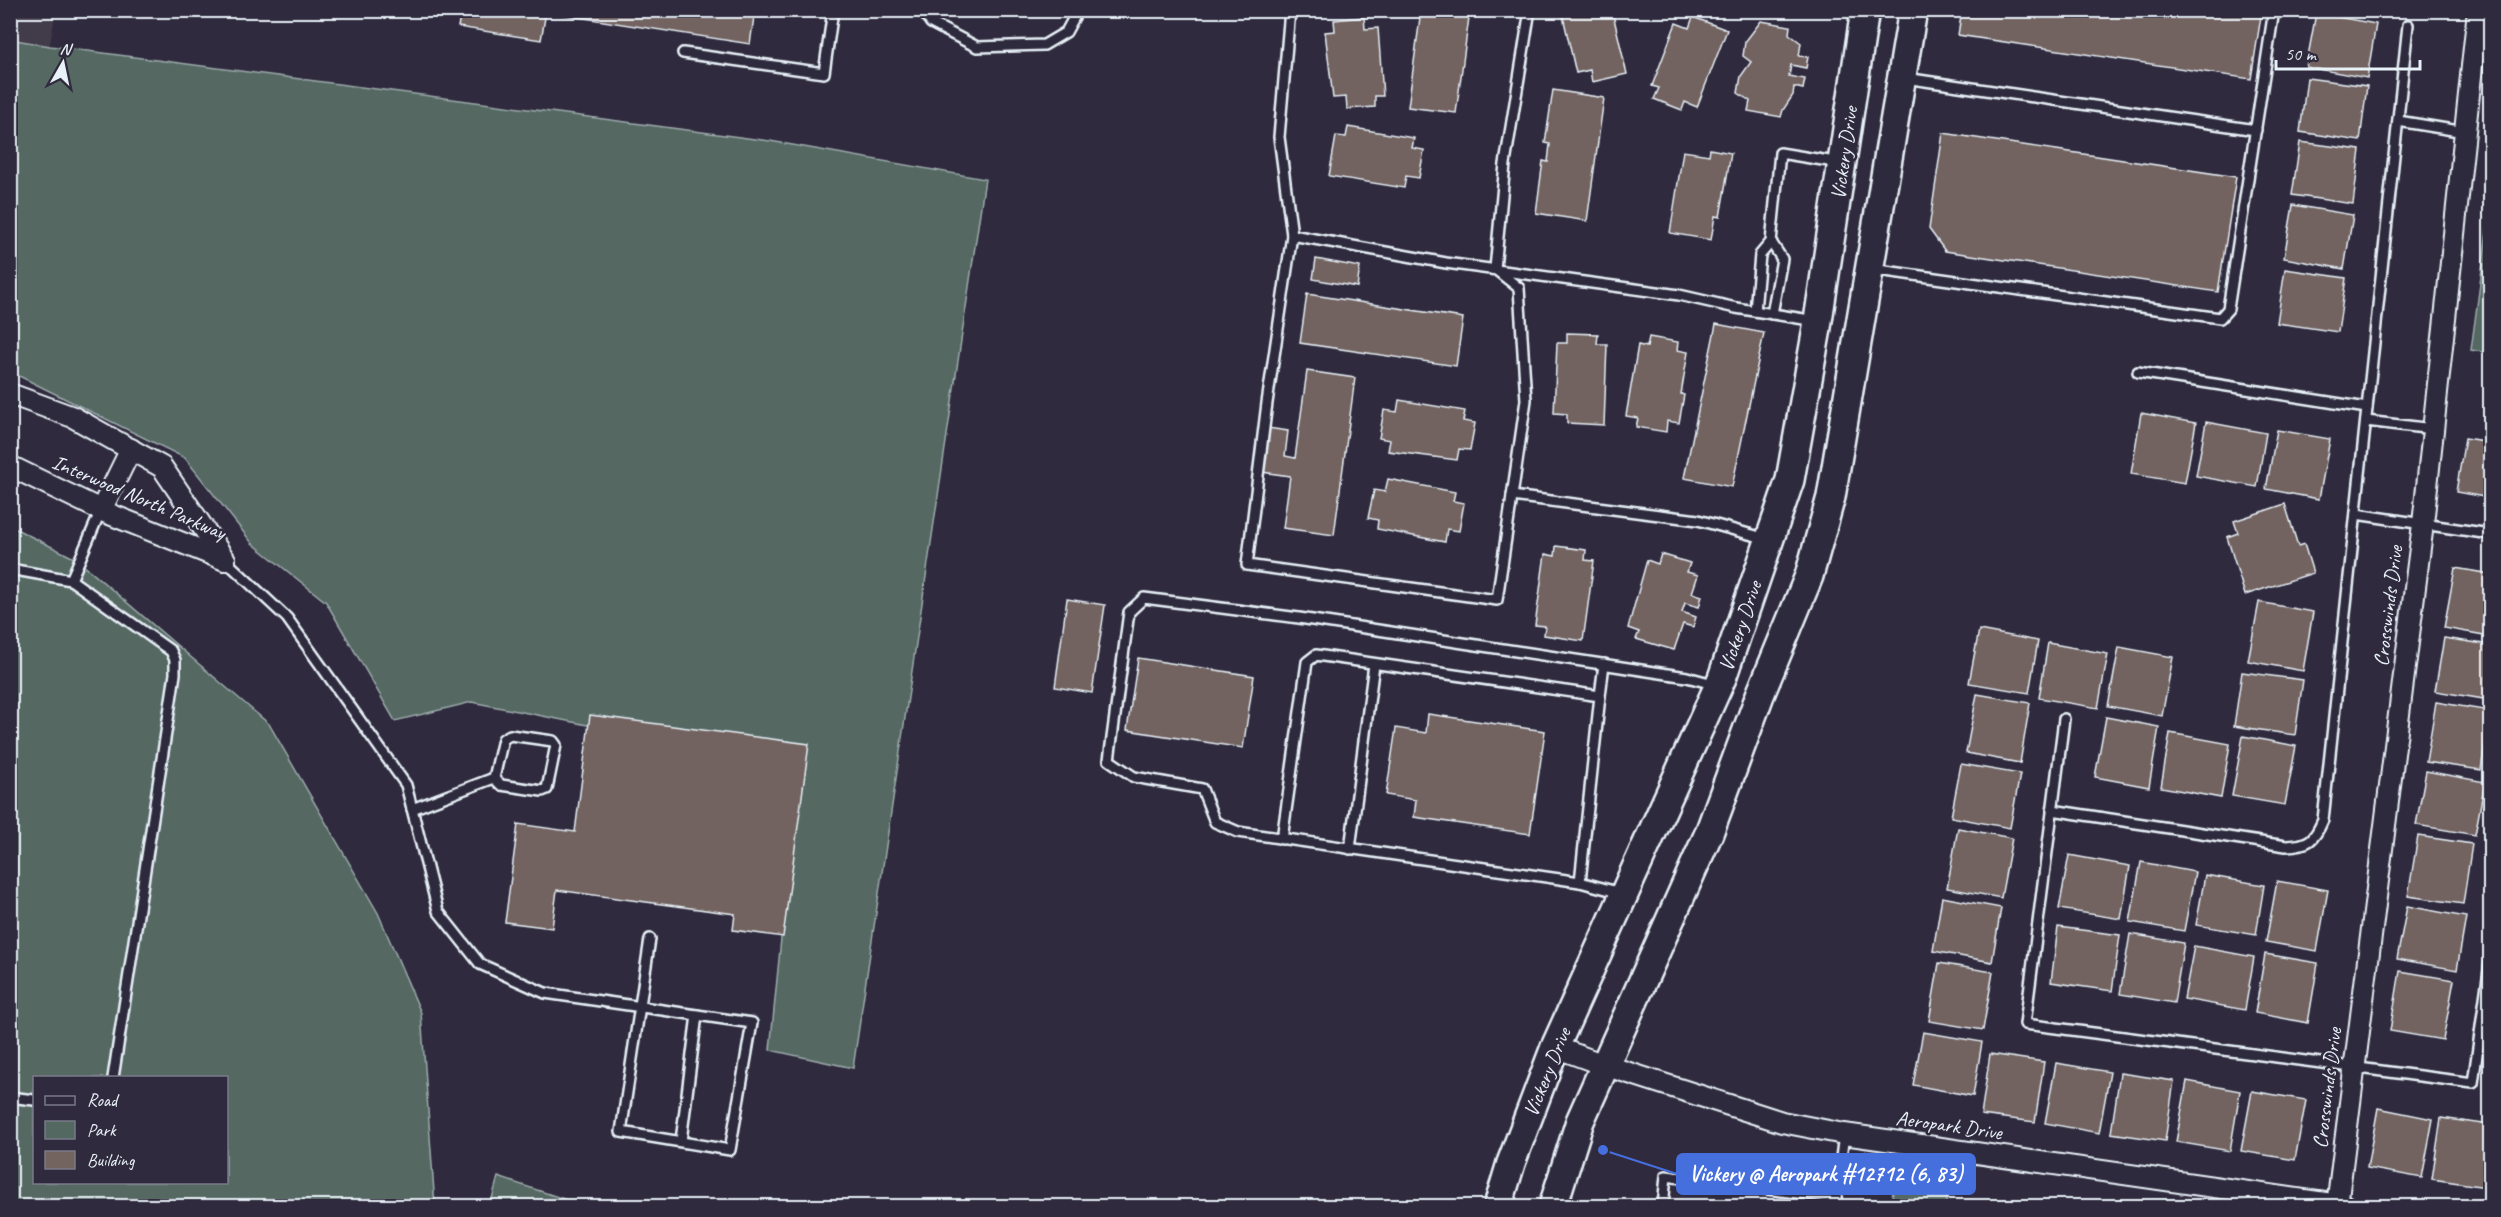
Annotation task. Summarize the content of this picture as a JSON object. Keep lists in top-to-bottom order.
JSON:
{
  "streets": {
    "main road": ["Vickery Drive"],
    "street": ["Interwood North Parkway", "Crosswinds Drive", "Aeropark Drive"]
  },
  "crossings": [
    ["Vickery Drive", "Aeropark Drive"],
    ["Crosswinds Drive", "Aeropark Drive"]
  ],
  "places": ["Vickery @ Aeropark #12712 (6, 83)"],
  "legend": ["Road", "Park", "Building"],
  "scale_bar": "50 m",
  "north": "top"
}
